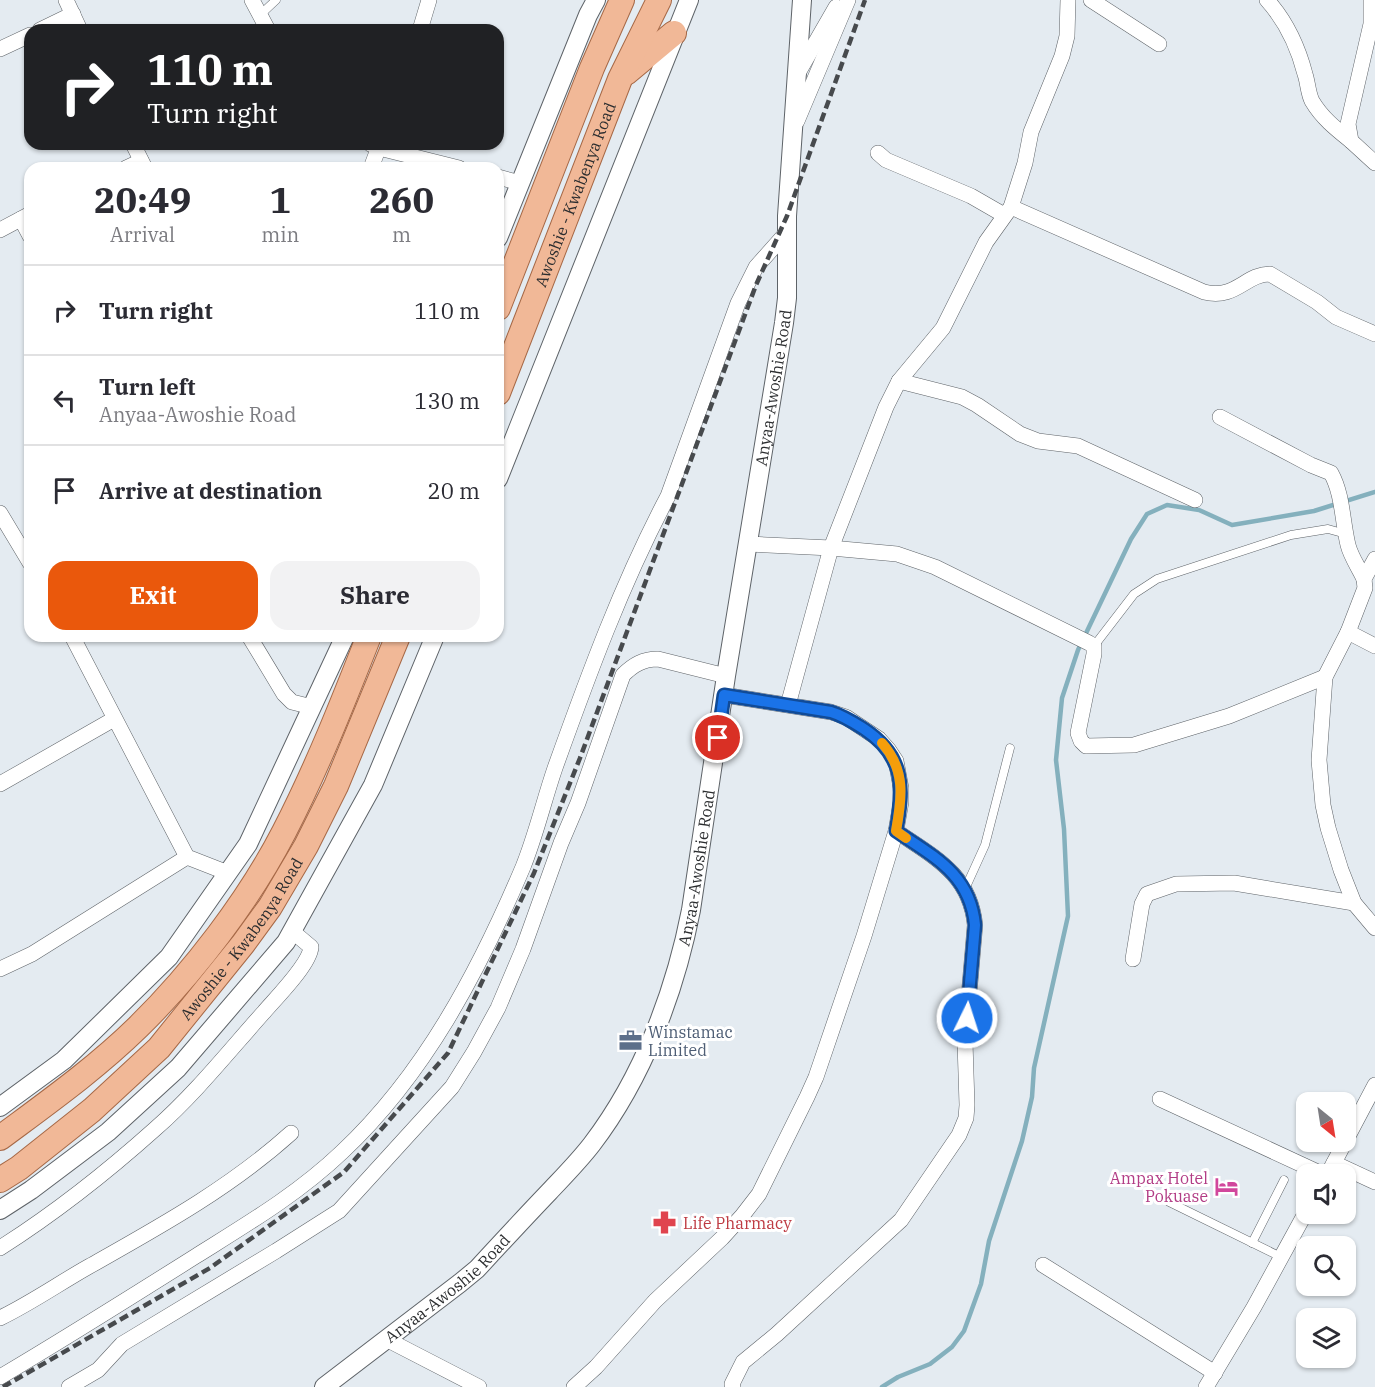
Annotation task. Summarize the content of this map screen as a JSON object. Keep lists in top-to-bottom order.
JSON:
{
  "streets": {
    "main road": ["Awoshie - Kwabenya Road"],
    "street": ["Anyaa-Awoshie Road"]
  },
  "places": {
    "office": ["Winstamac Limited"],
    "hotel": ["Ampax Hotel Pokuase"],
    "pharmacy": ["Life Pharmacy"]
  },
  "north": "bottom right",
  "page": {
    "turn": ["110 m", "Turn right"],
    "eta": [
      "20:49",
      "Arrival",
      "1",
      "min",
      "260",
      "m"
    ],
    "list": [
      {
        "name": "Turn right",
        "value": "110 m"
      },
      {
        "name": "Turn left",
        "note": "Anyaa-Awoshie Road",
        "value": "130 m"
      },
      {
        "name": "Arrive at destination",
        "value": "20 m"
      }
    ],
    "buttons": ["Exit", "Share"]
  }
}
